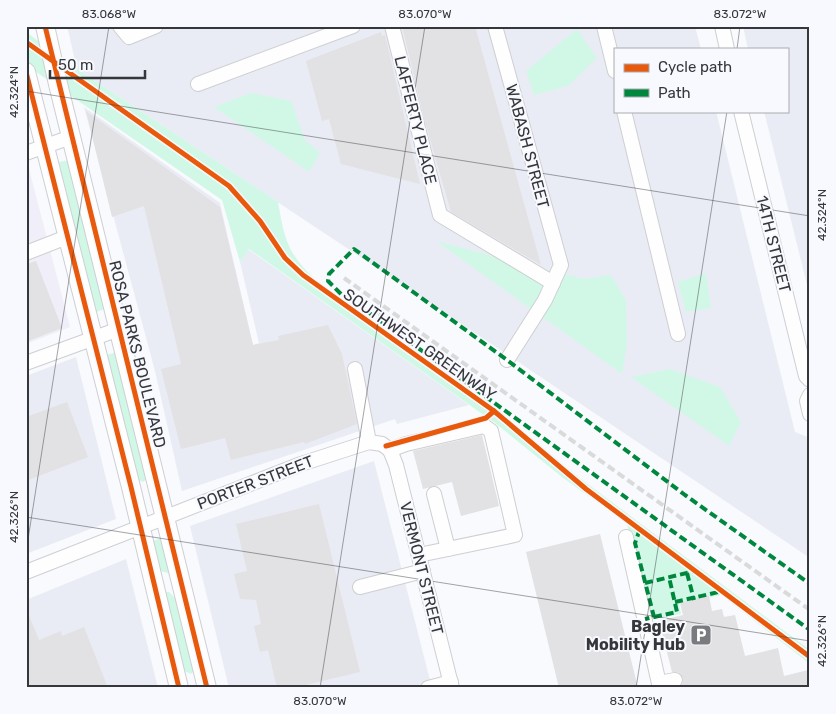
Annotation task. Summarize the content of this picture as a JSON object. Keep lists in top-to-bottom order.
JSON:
{
  "streets": {
    "main road": ["ROSA PARKS BOULEVARD"],
    "street": [
      "LAFFERTY PLACE",
      "WABASH STREET",
      "14TH STREET",
      "PORTER STREET",
      "VERMONT STREET"
    ],
    "cycle path": ["SOUTHWEST GREENWAY"]
  },
  "crossings": [
    ["LAFFERTY PLACE", "WABASH STREET"],
    ["ROSA PARKS BOULEVARD", "PORTER STREET"]
  ],
  "places": {
    "parking": ["Bagley Mobility Hub"]
  },
  "legend": ["Cycle path", "Path"],
  "scale_bar": "50 m",
  "coordinates": [
    "83.068°W",
    "83.070°W",
    "83.072°W",
    "42.324°N",
    "42.326°N"
  ]
}
